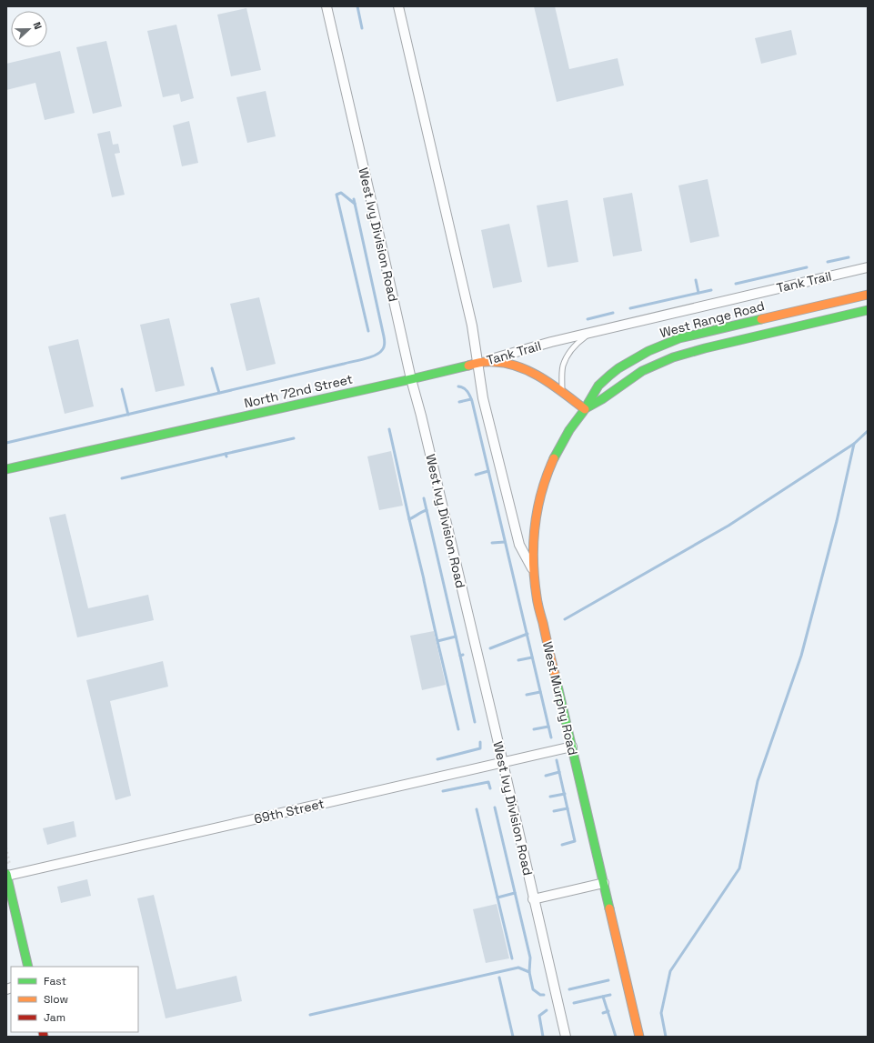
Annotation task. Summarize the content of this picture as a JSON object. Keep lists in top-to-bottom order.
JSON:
{
  "streets": {
    "street": [
      "West Ivy Division Road",
      "Tank Trail",
      "West Range Road",
      "North 72nd Street",
      "West Murphy Road",
      "69th Street"
    ]
  },
  "crossings": [
    ["West Ivy Division Road", "North 72nd Street"],
    ["West Ivy Division Road", "69th Street"],
    ["Tank Trail", "North 72nd Street"],
    ["Tank Trail", "West Murphy Road"],
    ["West Range Road", "North 72nd Street"],
    ["West Range Road", "West Murphy Road"],
    ["North 72nd Street", "West Murphy Road"],
    ["West Murphy Road", "69th Street"]
  ],
  "legend": ["Fast", "Slow", "Jam"],
  "north": "right"
}
